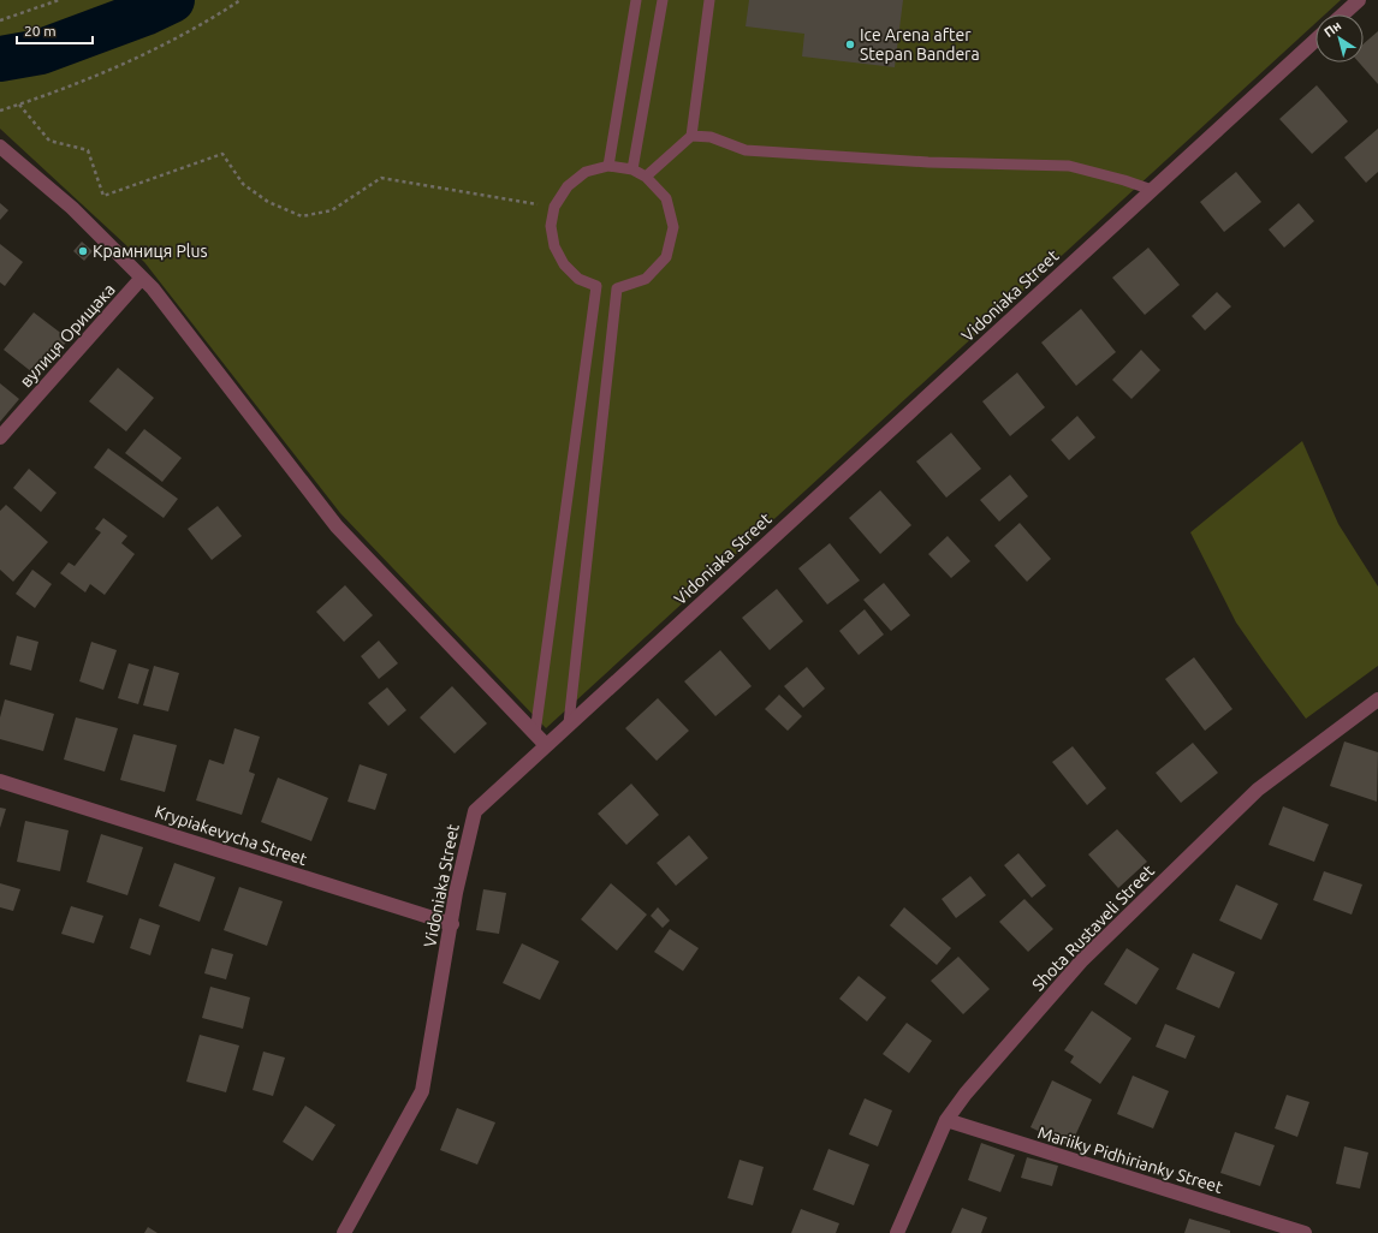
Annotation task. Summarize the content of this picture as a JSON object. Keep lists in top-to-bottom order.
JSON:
{
  "streets": {
    "street": [
      "Vidoniaka Street",
      "вулиця Орищака",
      "Krypiakevycha Street",
      "Shota Rustaveli Street",
      "Mariiky Pidhirianky Street"
    ]
  },
  "crossings": [
    ["Vidoniaka Street", "Krypiakevycha Street"],
    ["Shota Rustaveli Street", "Mariiky Pidhirianky Street"]
  ],
  "places": ["Ice Arena after Stepan Bandera", "Крамниця Plus"],
  "scale_bar": "20 m",
  "north": "top left"
}
